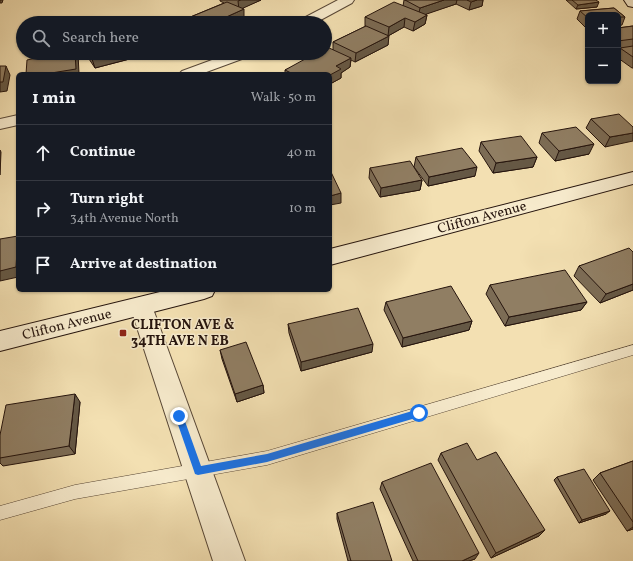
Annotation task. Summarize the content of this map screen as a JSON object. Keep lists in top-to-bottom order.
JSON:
{
  "streets": {
    "street": ["Clifton Avenue"]
  },
  "places": {
    "transit": ["CLIFTON AVE & 34TH AVE N EB"]
  },
  "page": {
    "map_buttons": ["+", "−"],
    "search": "Search here",
    "heading": ["1 min", "Walk · 50 m"],
    "list": [
      ["Continue", "40 m"],
      ["Turn right", "34th Avenue North", "10 m"],
      "Arrive at destination"
    ]
  }
}
